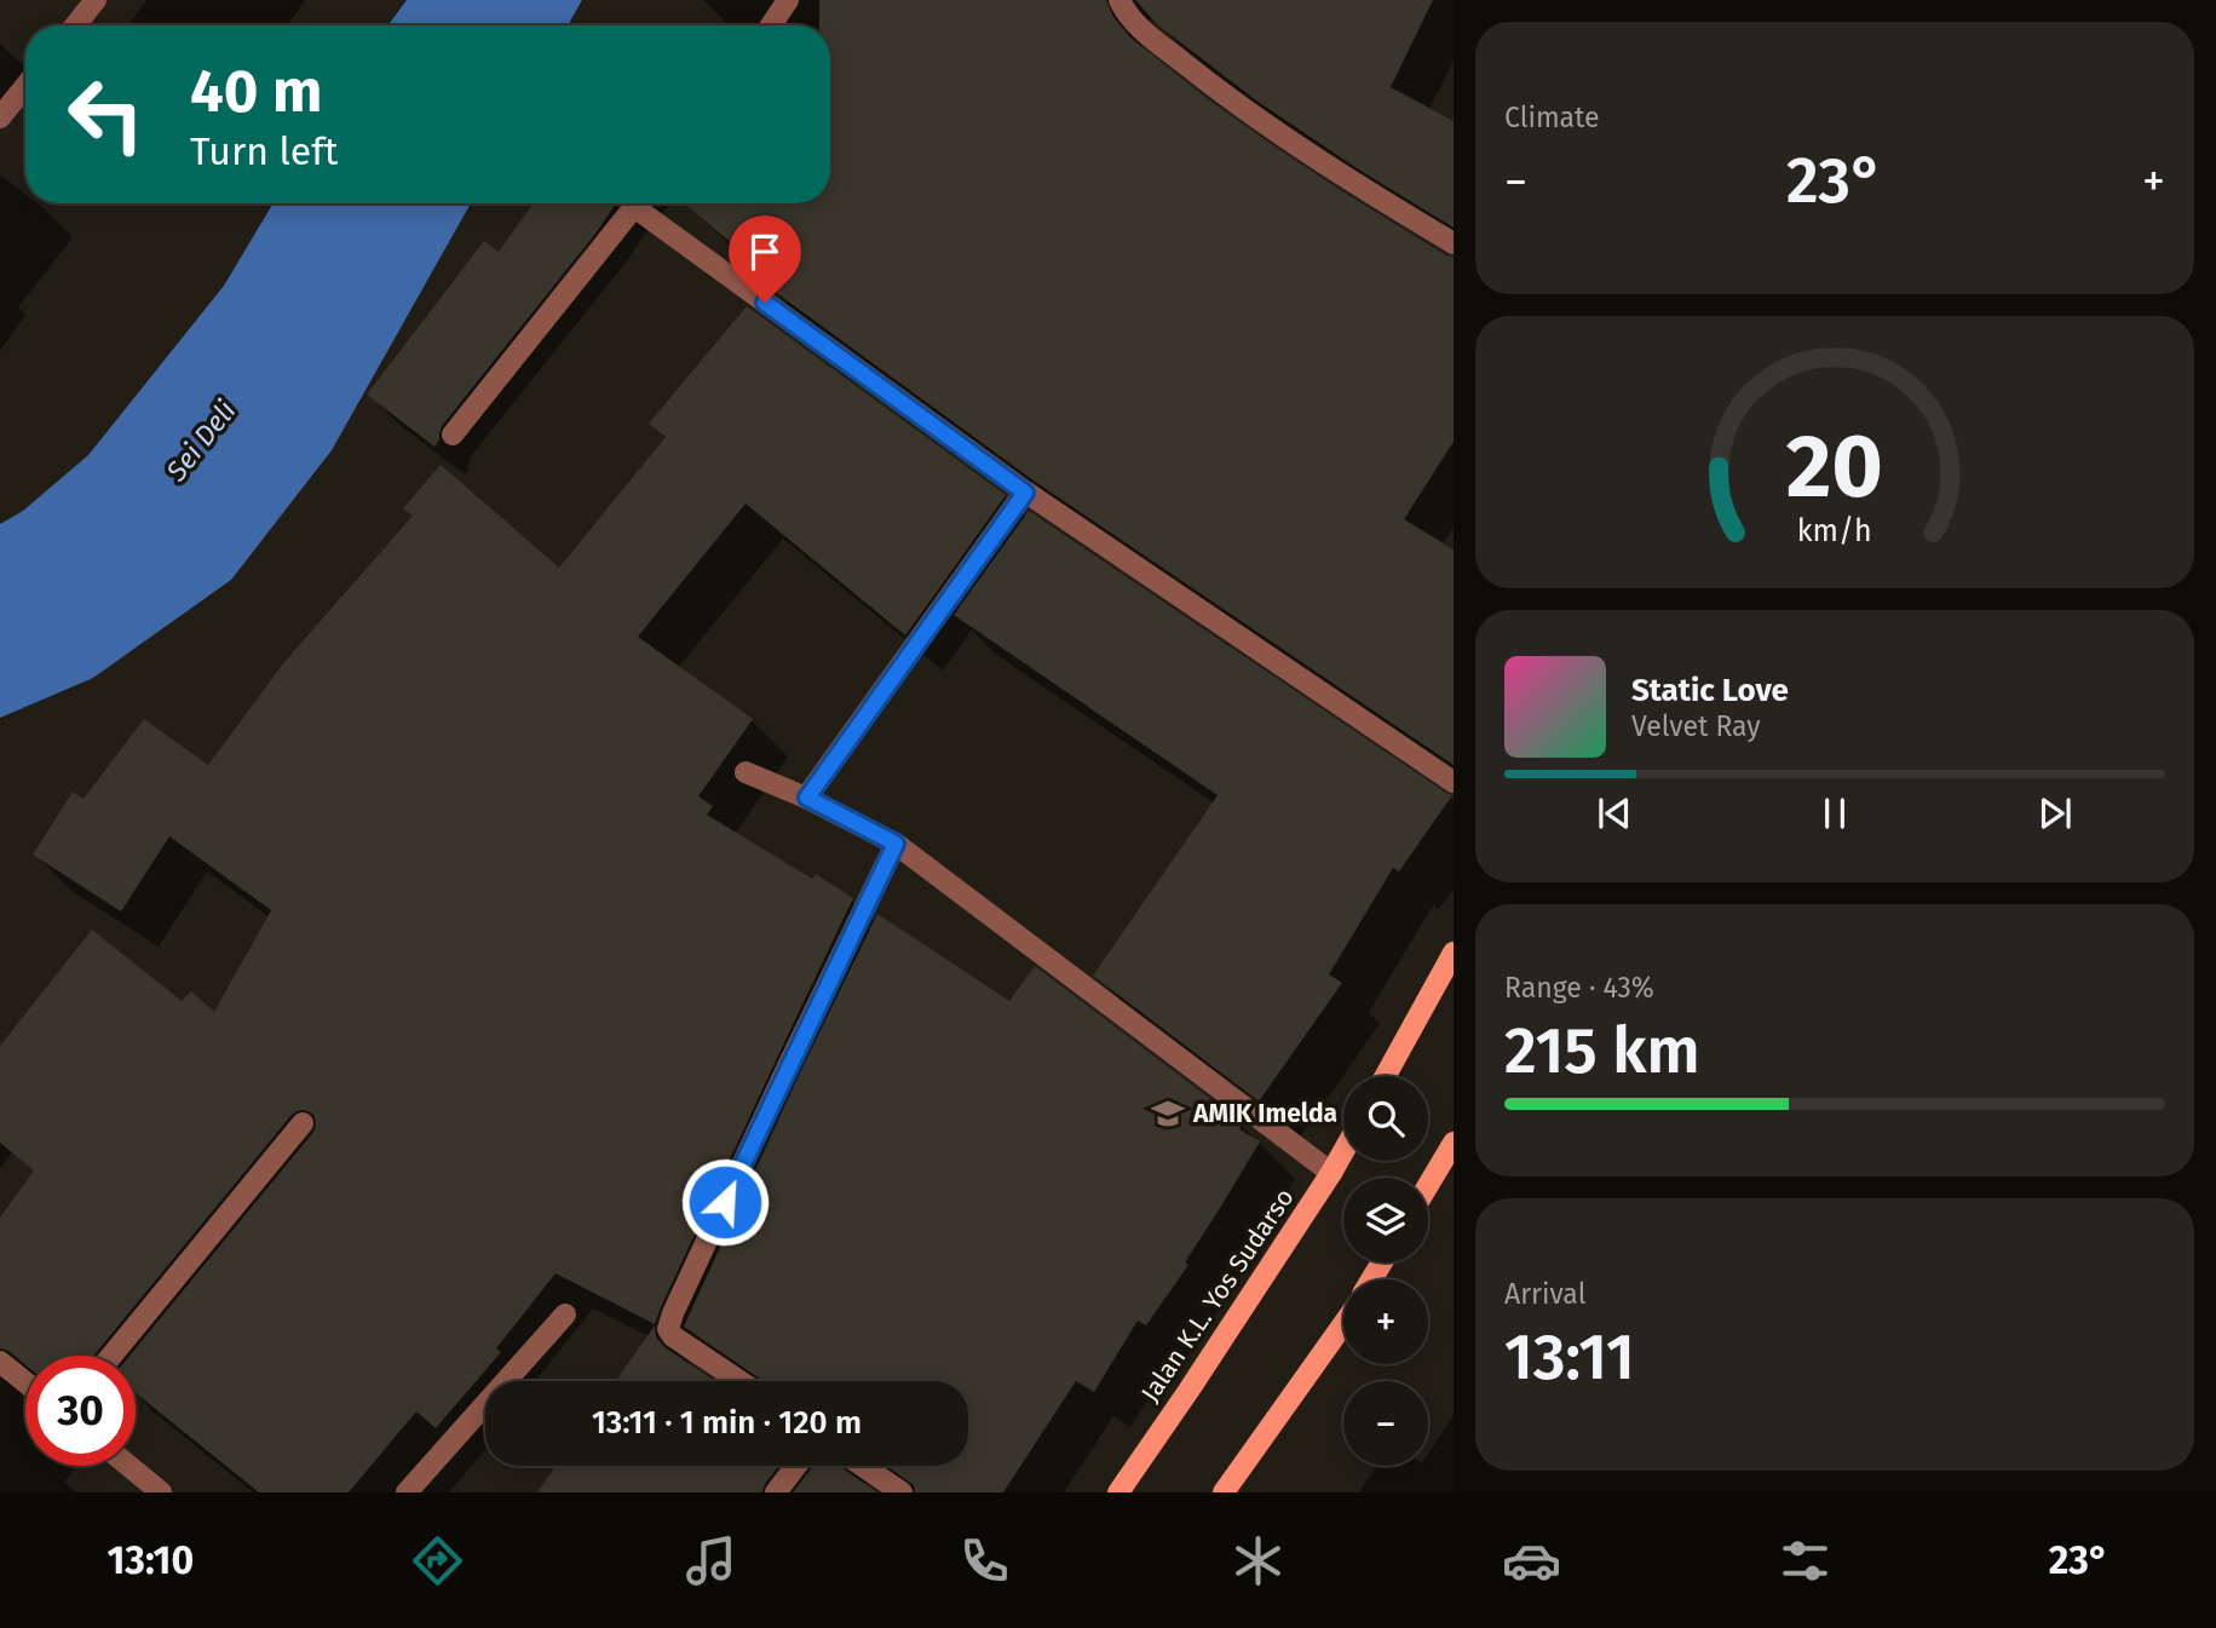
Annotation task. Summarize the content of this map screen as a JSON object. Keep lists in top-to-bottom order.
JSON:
{
  "streets": {
    "main road": ["Jalan K.L. Yos Sudarso"]
  },
  "water": ["Sei Deli"],
  "places": {
    "school or university": ["AMIK Imelda"]
  },
  "page": {
    "tile": [
      "Climate",
      ["Range · 43%", "215 km"],
      ["Arrival", "13:11"]
    ],
    "turn": ["40 m", "Turn left"],
    "heat": ["−", "23°", "+"],
    "song": ["Static Love", "Velvet Ray"],
    "map_buttons": ["+", "−"],
    "limit": "30",
    "trip": "13:11 · 1 min · 120 m",
    "tabs": ["13:10", "23°"],
    "gauge": ["20", "km/h"]
  }
}
